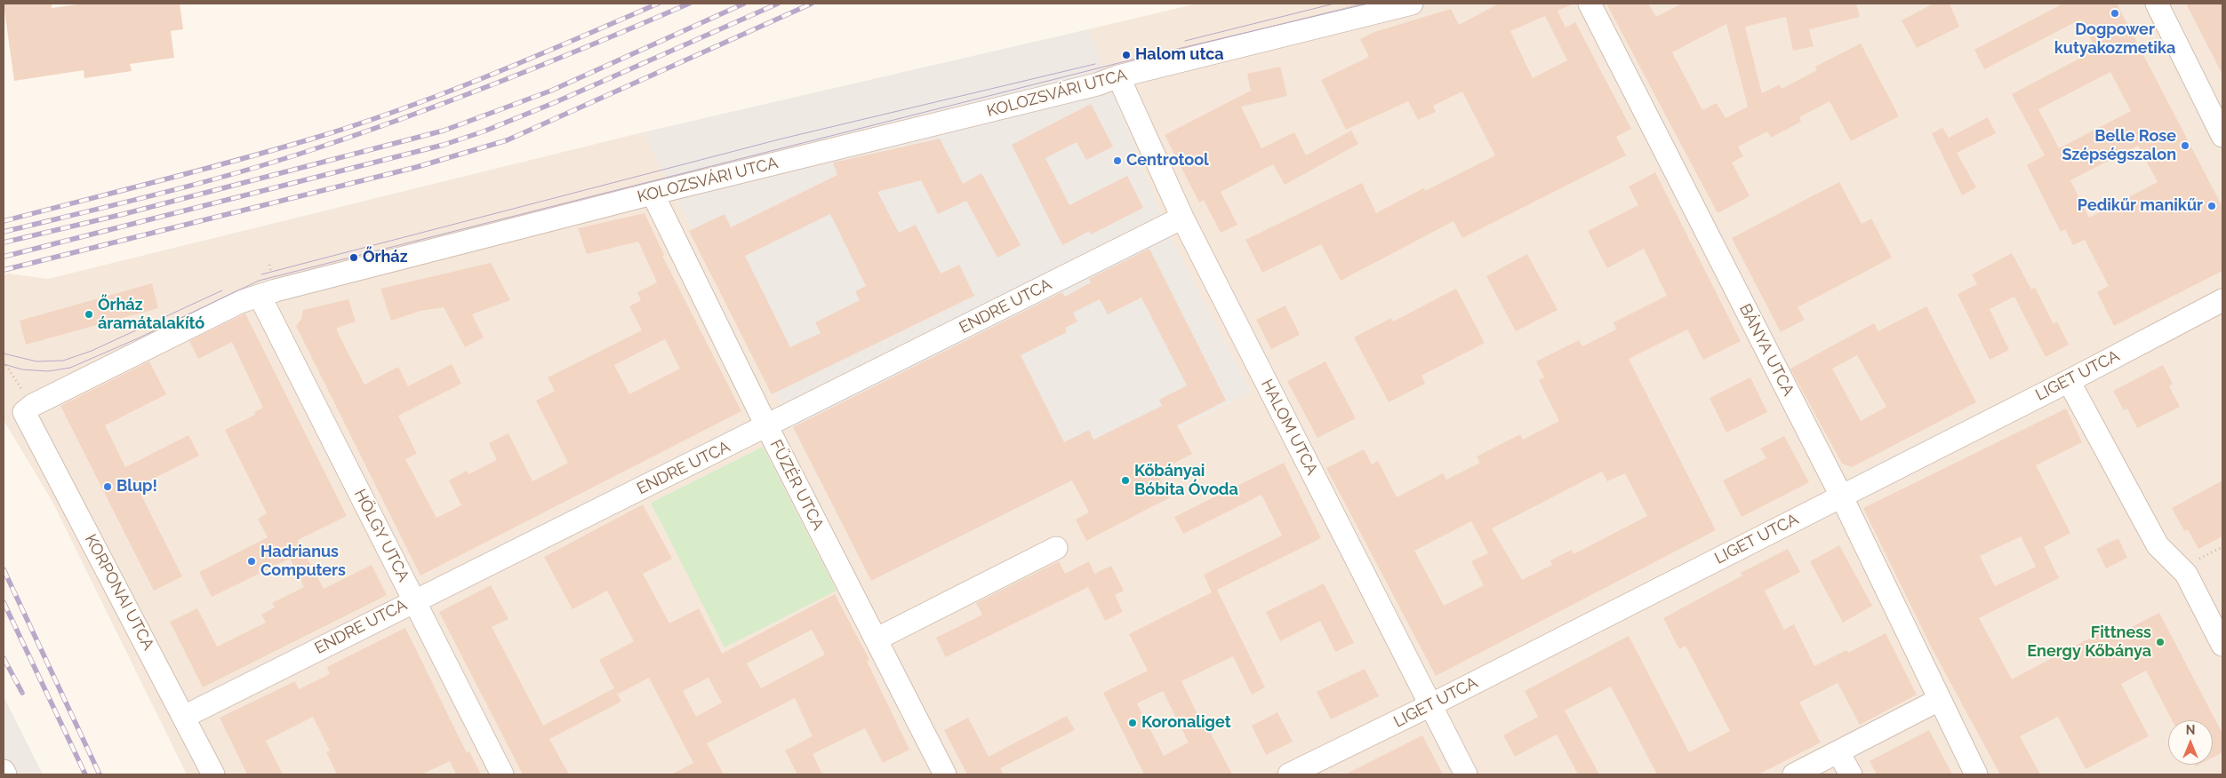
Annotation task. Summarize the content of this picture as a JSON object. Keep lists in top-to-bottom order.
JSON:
{
  "streets": {
    "street": [
      "KOLOZSVÁRI UTCA",
      "ENDRE UTCA",
      "BÁNYA UTCA",
      "LIGET UTCA",
      "HALOM UTCA",
      "FÜZÉR UTCA",
      "HÖLGY UTCA",
      "KORPONAI UTCA"
    ]
  },
  "crossings": [
    ["KOLOZSVÁRI UTCA", "HALOM UTCA"],
    ["KOLOZSVÁRI UTCA", "FÜZÉR UTCA"],
    ["KOLOZSVÁRI UTCA", "HÖLGY UTCA"],
    ["KOLOZSVÁRI UTCA", "KORPONAI UTCA"],
    ["ENDRE UTCA", "HALOM UTCA"],
    ["ENDRE UTCA", "FÜZÉR UTCA"],
    ["ENDRE UTCA", "HÖLGY UTCA"],
    ["ENDRE UTCA", "KORPONAI UTCA"],
    ["BÁNYA UTCA", "LIGET UTCA"],
    ["LIGET UTCA", "HALOM UTCA"]
  ],
  "places": [
    "Dogpower kutyakozmetika",
    "Halom utca",
    "Belle Rose Szépségszalon",
    "Centrotool",
    "Pedikűr manikűr",
    "Őrház",
    "Őrház áramátalakító",
    "Kőbányai Bóbita Óvoda",
    "Blup!",
    "Hadrianus Computers",
    "Fittness Energy Kőbánya",
    "Koronaliget"
  ],
  "north": "top"
}
